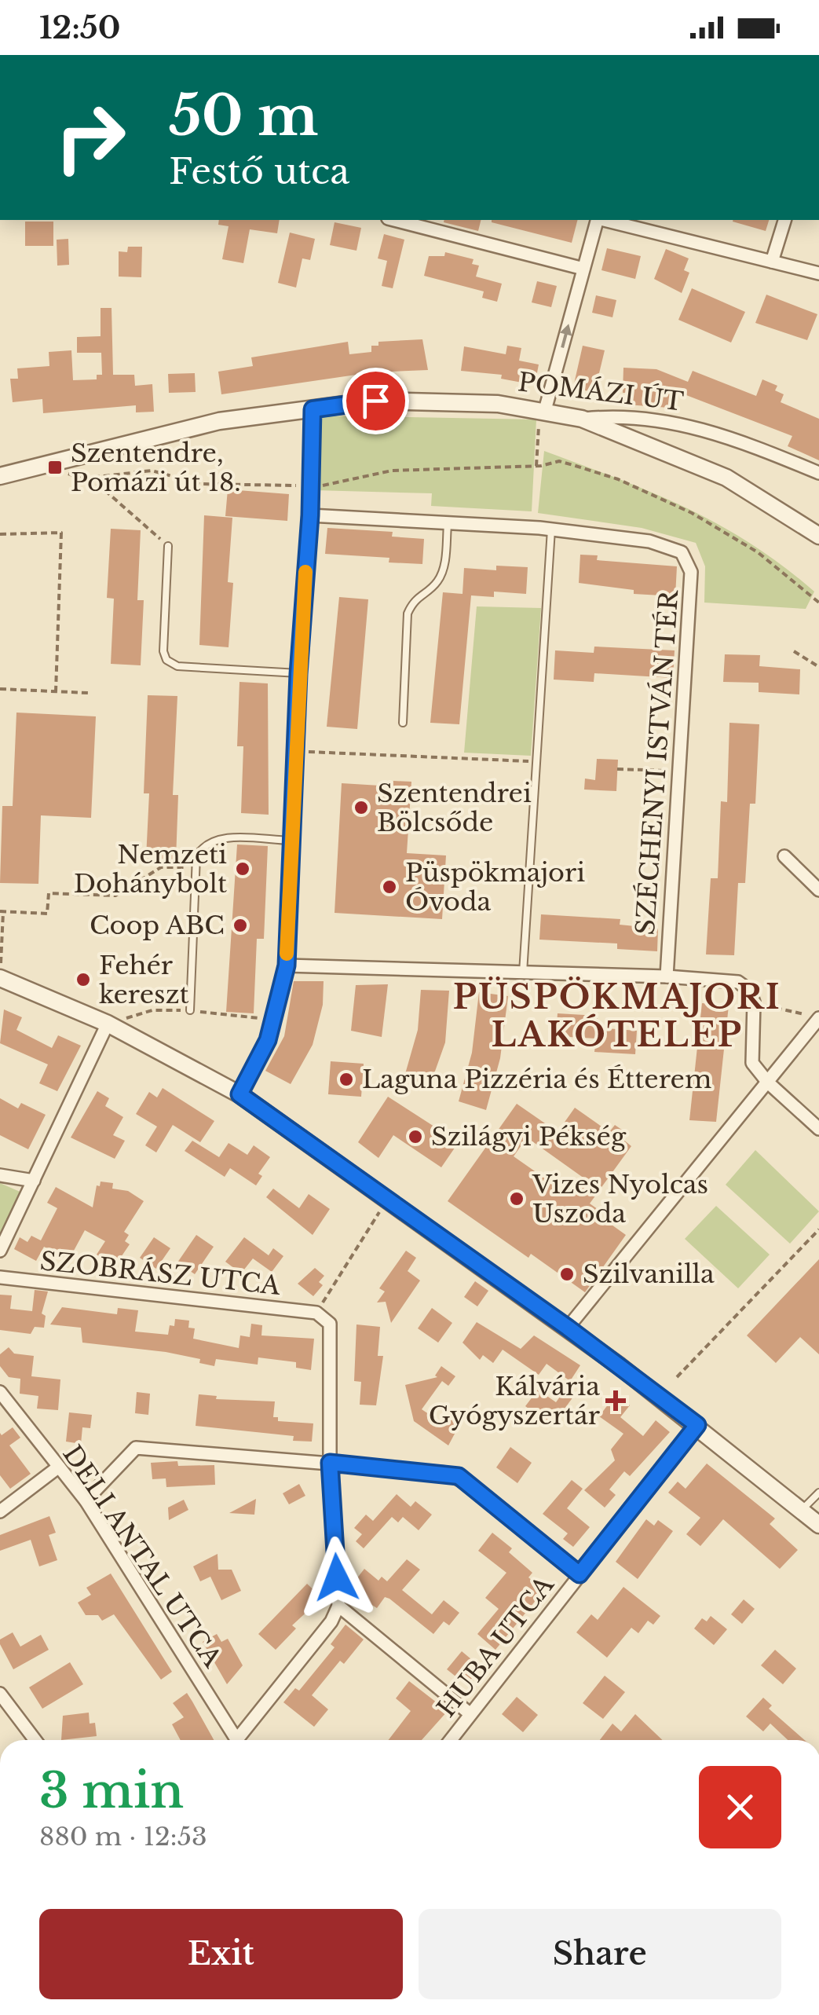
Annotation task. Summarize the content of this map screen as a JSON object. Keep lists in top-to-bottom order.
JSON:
{
  "streets": {
    "street": [
      "POMÁZI ÚT",
      "SZÉCHENYI ISTVÁN TÉR",
      "SZOBRÁSZ UTCA",
      "DELI ANTAL UTCA",
      "HUBA UTCA"
    ]
  },
  "districts": ["PÜSPÖKMAJORI LAKÓTELEP"],
  "places": {
    "transit": ["Szentendre, Pomázi út 18."],
    "other": [
      "Szentendrei Bölcsőde",
      "Nemzeti Dohánybolt",
      "Püspökmajori Óvoda",
      "Coop ABC",
      "Fehér kereszt",
      "Laguna Pizzéria és Étterem",
      "Szilágyi Pékség",
      "Vizes Nyolcas Uszoda",
      "Szilvanilla"
    ],
    "health": ["Kálvária Gyógyszertár"]
  },
  "page": {
    "status": "12:50",
    "turn": ["50 m", "Festő utca"],
    "heading": ["3 min", "880 m · 12:53"],
    "buttons": ["Exit", "Share"]
  }
}
